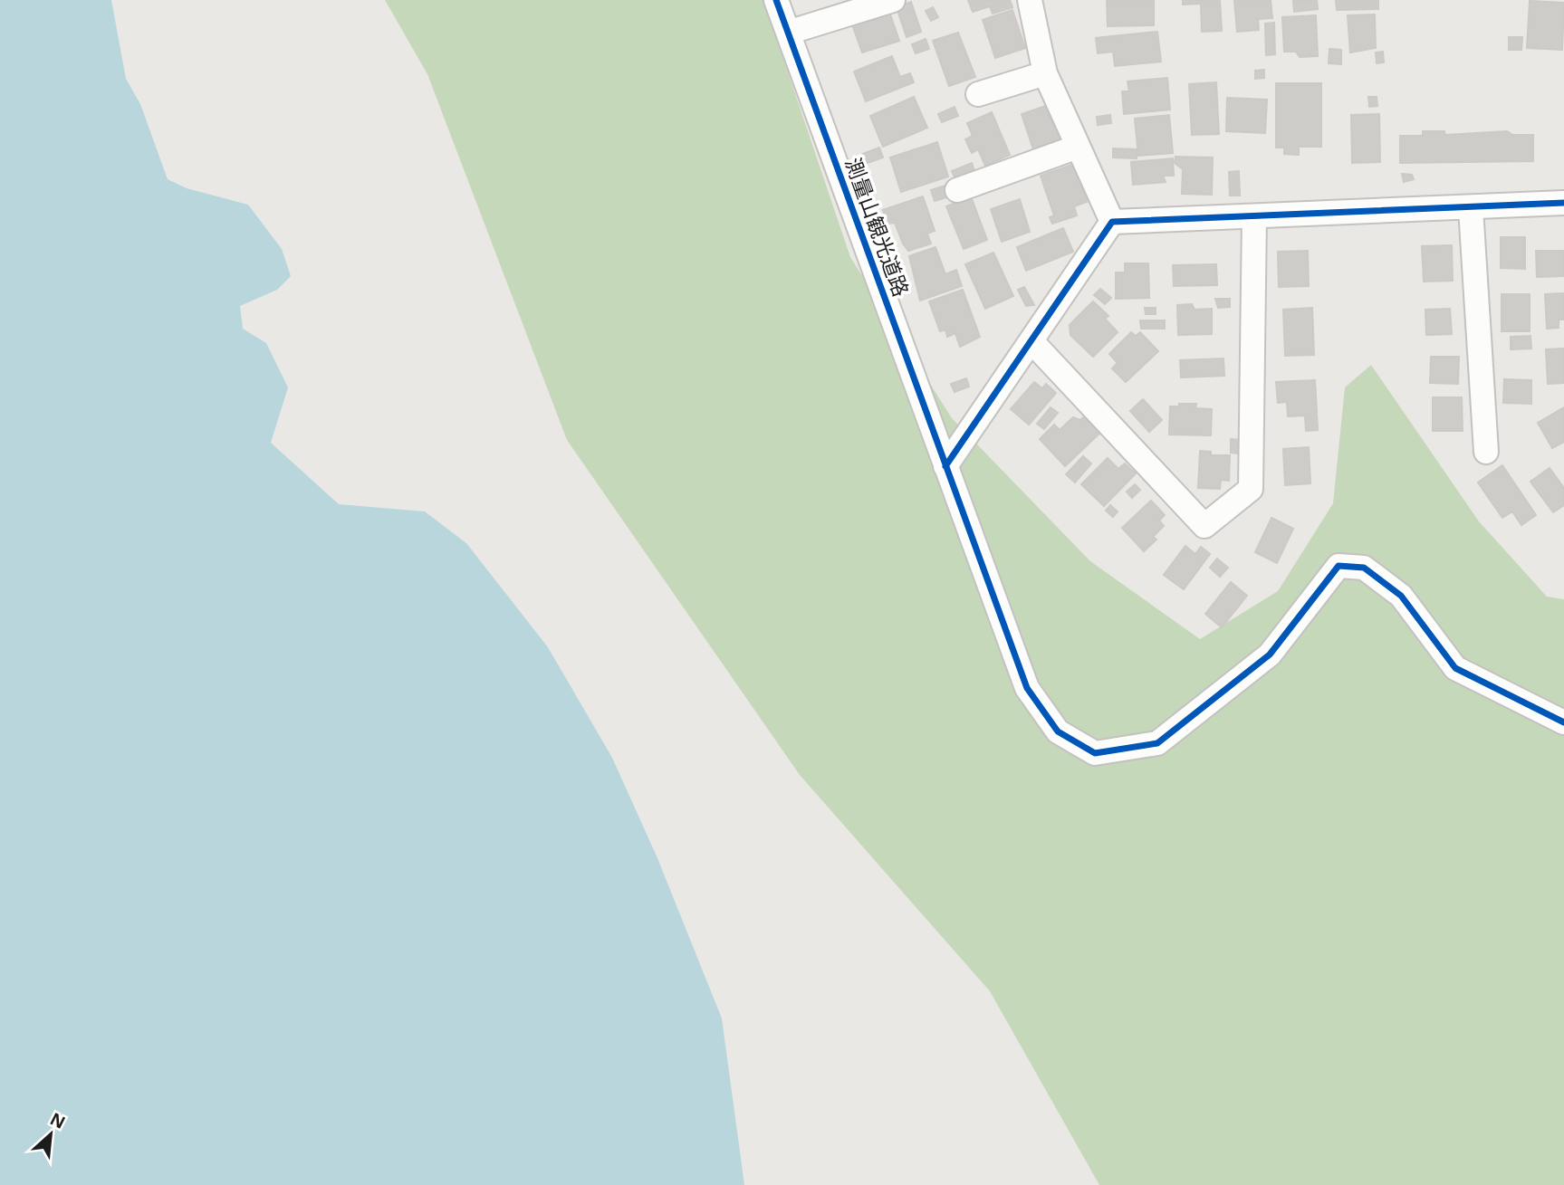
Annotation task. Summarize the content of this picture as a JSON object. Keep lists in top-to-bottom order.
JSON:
{
  "streets": {
    "street": ["測量山観光道路"]
  },
  "north": "top right"
}
